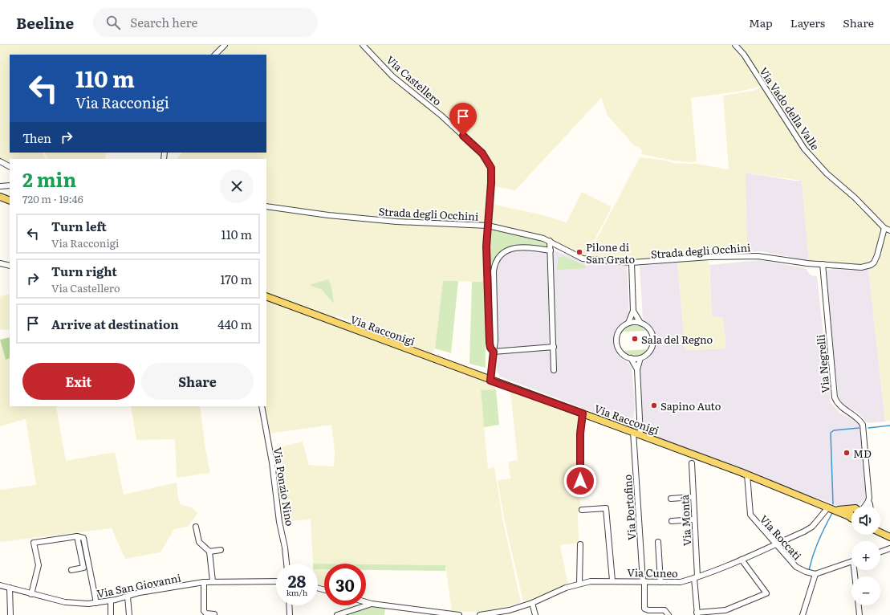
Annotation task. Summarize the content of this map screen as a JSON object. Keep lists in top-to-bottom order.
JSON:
{
  "streets": {
    "main road": ["Via Racconigi"],
    "street": [
      "Via Castellero",
      "Via Vado della Valle",
      "Strada degli Occhini",
      "Via Negrelli",
      "Via Ponzio Nino",
      "Via Portofino",
      "Via Montà",
      "Via Roccati",
      "Via Cuneo",
      "Via San Giovanni"
    ]
  },
  "crossings": [
    ["Via Castellero", "Strada degli Occhini"],
    ["Via Castellero", "Via Racconigi"],
    ["Via Vado della Valle", "Strada degli Occhini"],
    ["Strada degli Occhini", "Via Negrelli"],
    ["Via Racconigi", "Via Portofino"],
    ["Via Racconigi", "Via Roccati"],
    ["Via Racconigi", "Via Cuneo"],
    ["Via Portofino", "Via Cuneo"],
    ["Via Montà", "Via Cuneo"],
    ["Via Roccati", "Via Cuneo"]
  ],
  "places": [
    "Pilone di San Grato",
    "Sala del Regno",
    "Sapino Auto",
    "MD"
  ],
  "page": {
    "header": "Beeline",
    "search": "Search here",
    "nav": ["Map", "Layers", "Share"],
    "turn": ["110 m", "Via Racconigi"],
    "then": "Then",
    "heading": ["2 min", "720 m · 19:46"],
    "list": [
      {
        "name": "Turn left",
        "note": "Via Racconigi",
        "value": "110 m"
      },
      {
        "name": "Turn right",
        "note": "Via Castellero",
        "value": "170 m"
      },
      {
        "name": "Arrive at destination",
        "value": "440 m"
      }
    ],
    "buttons": ["Exit", "Share"],
    "map_buttons": ["+", "−"],
    "speed": "28 km/h",
    "limit": "30"
  }
}
